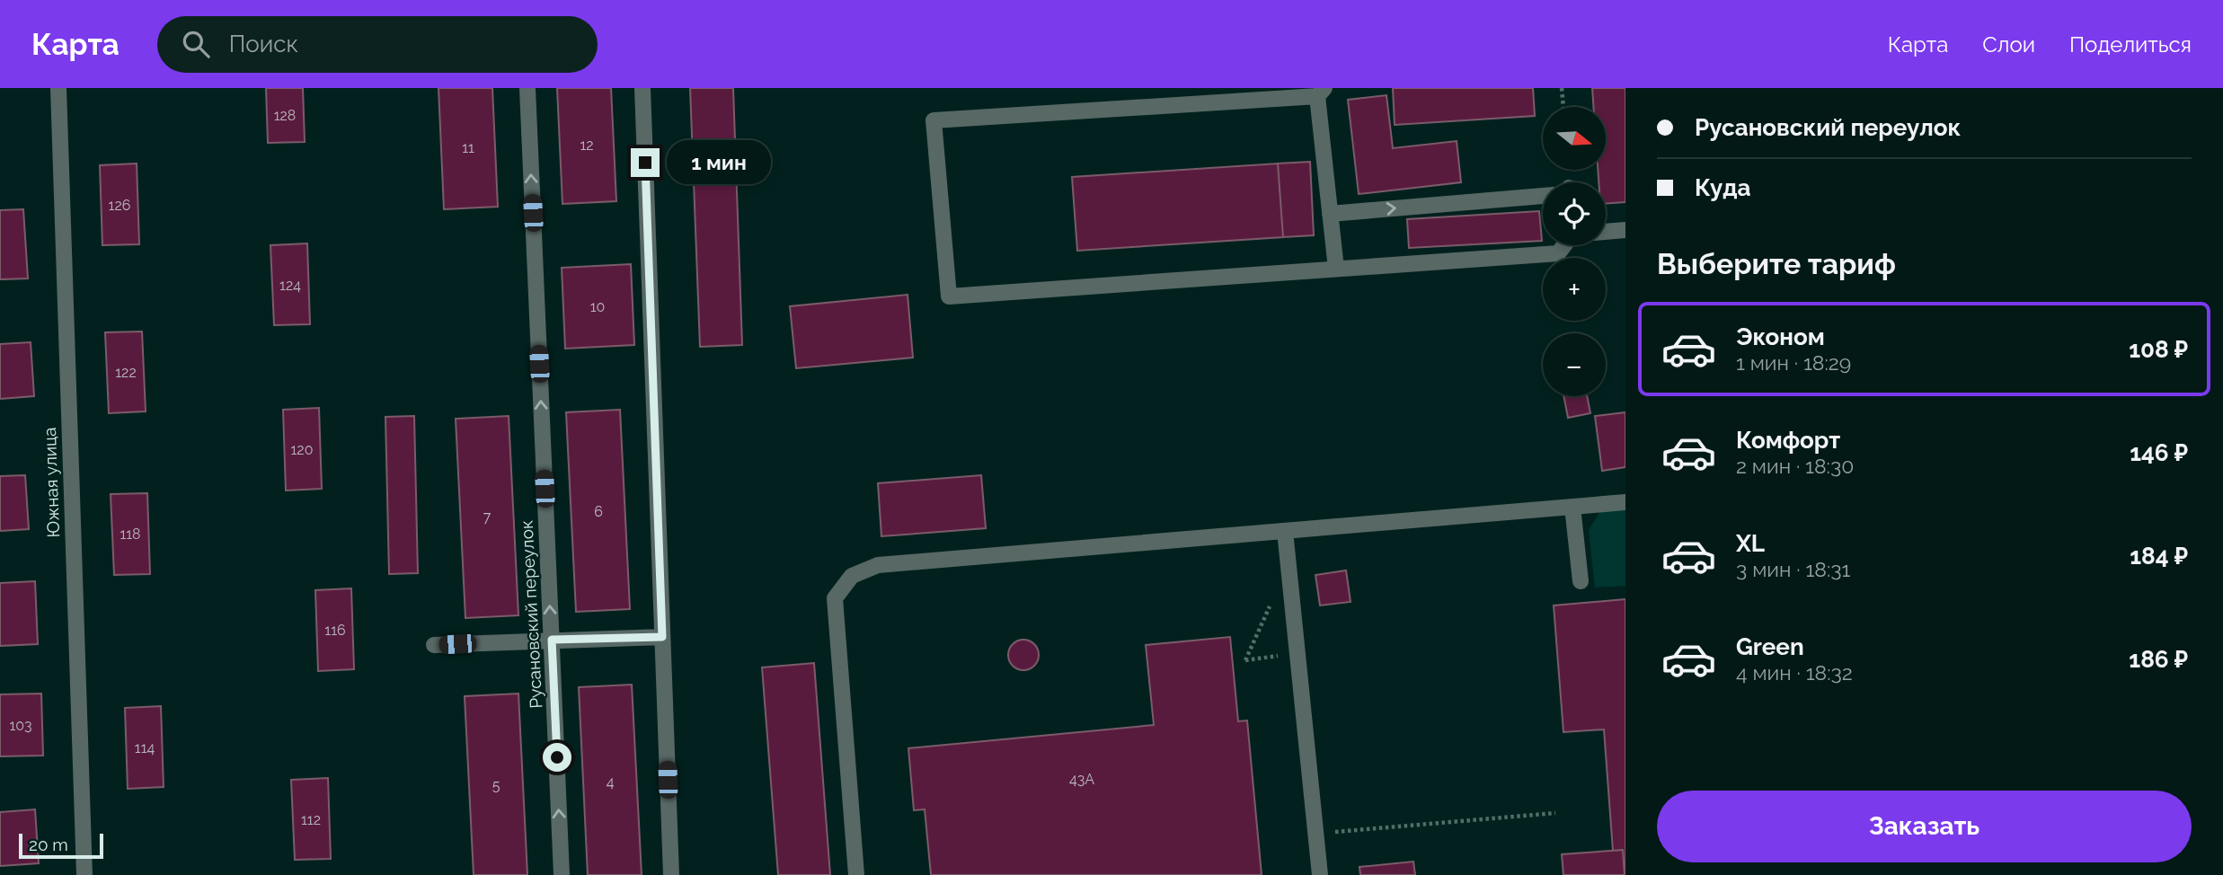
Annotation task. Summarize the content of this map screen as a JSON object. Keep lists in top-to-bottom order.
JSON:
{
  "streets": {
    "street": ["Южная улица", "Русановский переулок"]
  },
  "house_numbers": [
    "128",
    "12",
    "11",
    "126",
    "124",
    "10",
    "122",
    "120",
    "6",
    "7",
    "118",
    "116",
    "103",
    "114",
    "43А",
    "4",
    "5",
    "112"
  ],
  "scale_bar": "20 m",
  "north": "right",
  "page": {
    "header": "Карта",
    "search": "Поиск",
    "nav": ["Карта", "Слои", "Поделиться"],
    "banner": ["Русановский переулок", "Куда"],
    "map_buttons": ["+", "−"],
    "bubble": "1 мин",
    "heading": "Выберите тариф",
    "list": [
      {
        "name": "Эконом",
        "note": "1 мин · 18:29",
        "value": "108 ₽"
      },
      {
        "name": "Комфорт",
        "note": "2 мин · 18:30",
        "value": "146 ₽"
      },
      {
        "name": "XL",
        "note": "3 мин · 18:31",
        "value": "184 ₽"
      },
      {
        "name": "Green",
        "note": "4 мин · 18:32",
        "value": "186 ₽"
      }
    ],
    "buttons": "Заказать",
    "scale": "20 m"
  }
}
